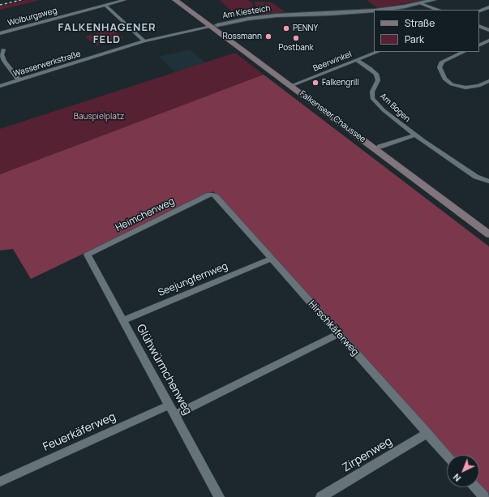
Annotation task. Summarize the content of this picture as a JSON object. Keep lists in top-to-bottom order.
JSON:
{
  "streets": {
    "main road": ["Falkenseer Chaussee"],
    "street": [
      "Am Kiesteich",
      "Wolburgsweg",
      "Beerwinkel",
      "Wasserwerkstraße",
      "Am Bogen",
      "Heimchenweg",
      "Seejungfernweg",
      "Hirschkäferweg",
      "Glühwürmchenweg",
      "Feuerkäferweg",
      "Zirpenweg"
    ]
  },
  "crossings": [
    ["Am Kiesteich", "Wasserwerkstraße"],
    ["Am Kiesteich", "Falkenseer Chaussee"],
    ["Beerwinkel", "Am Bogen"],
    ["Beerwinkel", "Falkenseer Chaussee"],
    ["Wasserwerkstraße", "Falkenseer Chaussee"],
    ["Am Bogen", "Falkenseer Chaussee"],
    ["Heimchenweg", "Hirschkäferweg"],
    ["Heimchenweg", "Glühwürmchenweg"],
    ["Seejungfernweg", "Hirschkäferweg"],
    ["Seejungfernweg", "Glühwürmchenweg"],
    ["Hirschkäferweg", "Zirpenweg"],
    ["Glühwürmchenweg", "Feuerkäferweg"]
  ],
  "districts": ["FALKENHAGENER FELD"],
  "parks": ["Bauspielplatz"],
  "places": [
    "PENNY",
    "Rossmann",
    "Postbank",
    "Falkengrill"
  ],
  "legend": ["Straße", "Park"],
  "north": "bottom left"
}
